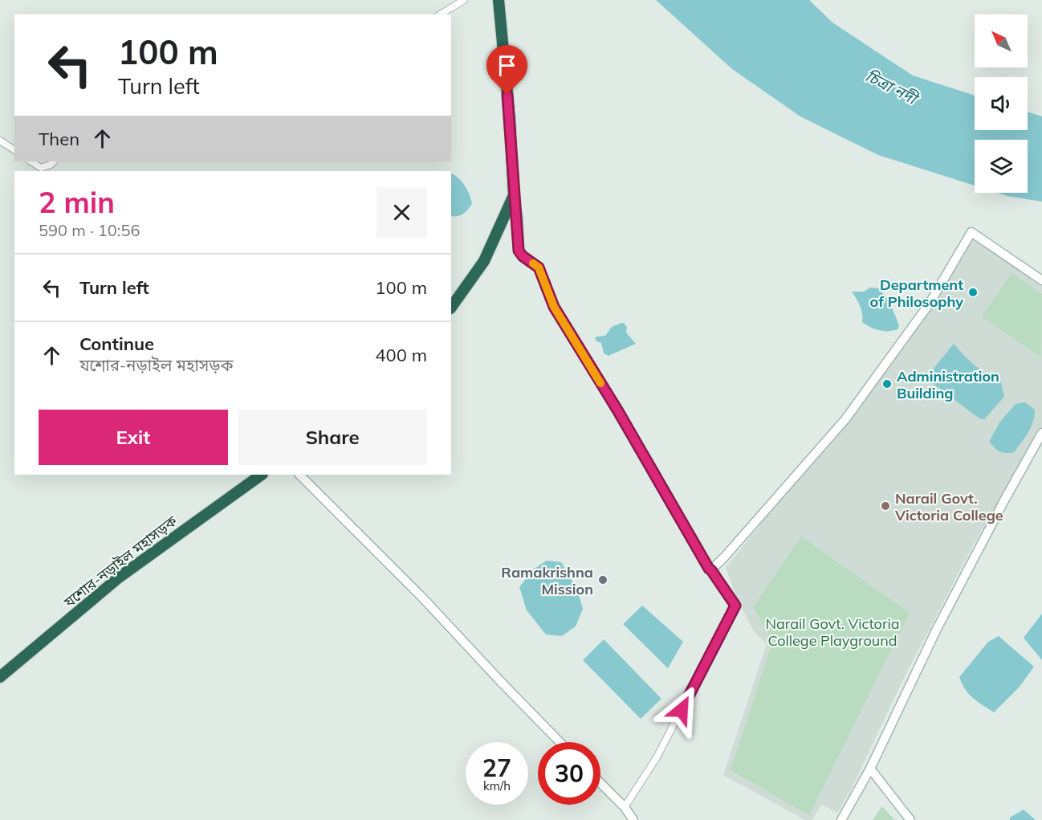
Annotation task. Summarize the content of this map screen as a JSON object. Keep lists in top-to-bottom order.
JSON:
{
  "streets": {
    "highway": ["যশোর-নড়াইল মহাসড়ক"]
  },
  "water": ["চিত্রা নদী"],
  "parks": ["Narail Govt. Victoria College Playground"],
  "places": [
    "Department of Philosophy",
    "Administration Building",
    "Narail Govt. Victoria College",
    "Ramakrishna Mission"
  ],
  "north": "top left",
  "page": {
    "turn": ["100 m", "Turn left"],
    "then": "Then",
    "heading": ["2 min", "590 m · 10:56"],
    "list": [
      {
        "name": "Turn left",
        "value": "100 m"
      },
      {
        "name": "Continue",
        "note": "যশোর-নড়াইল মহাসড়ক",
        "value": "400 m"
      }
    ],
    "buttons": ["Exit", "Share"],
    "speed": "27 km/h",
    "limit": "30"
  }
}
